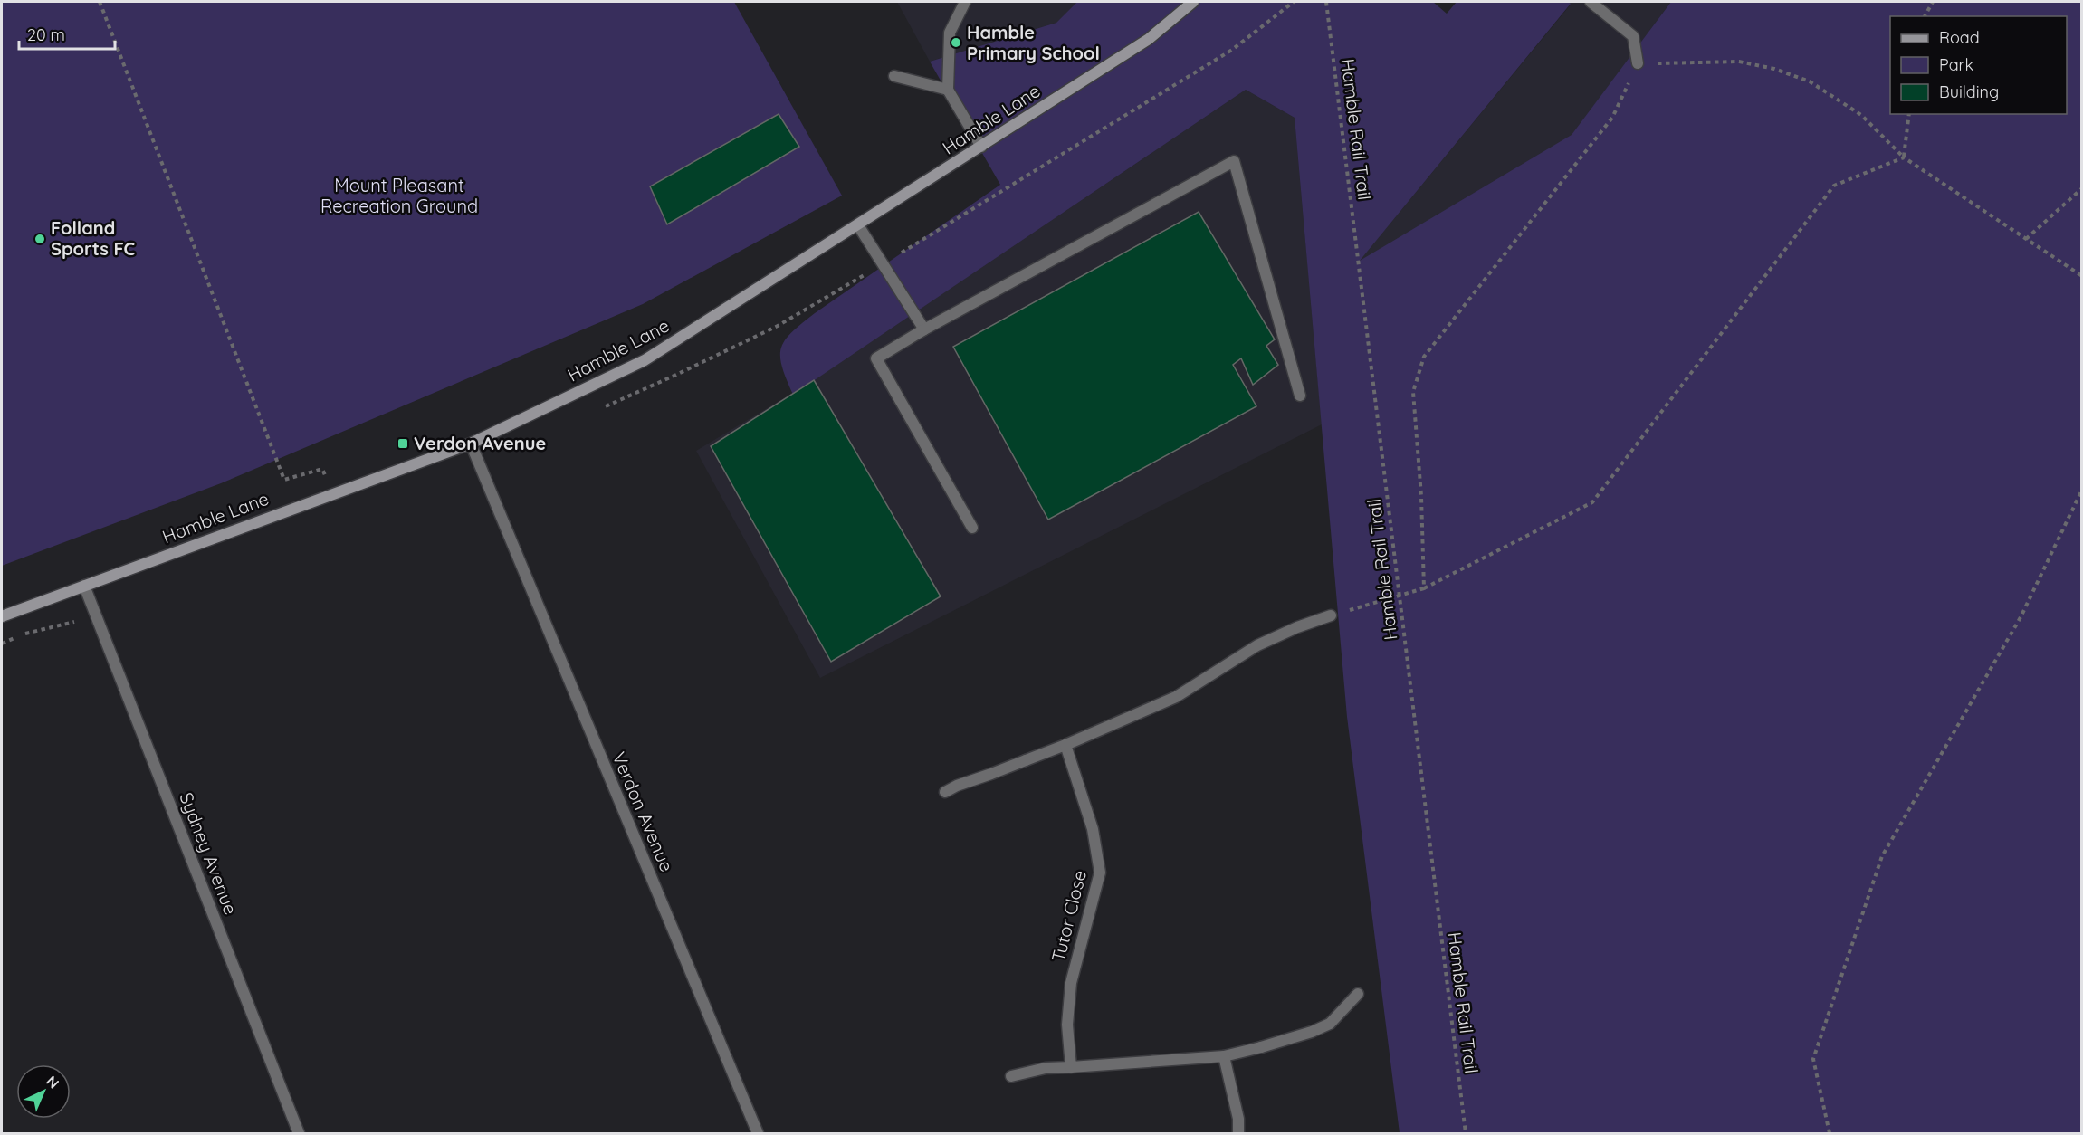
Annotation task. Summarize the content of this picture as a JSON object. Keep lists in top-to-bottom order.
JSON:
{
  "streets": {
    "main road": ["Hamble Lane"],
    "street": ["Verdon Avenue", "Sydney Avenue", "Tutor Close"],
    "path": ["Hamble Rail Trail"]
  },
  "crossings": [
    ["Hamble Lane", "Verdon Avenue"],
    ["Hamble Lane", "Sydney Avenue"]
  ],
  "parks": ["Mount Pleasant Recreation Ground"],
  "places": {
    "other": ["Hamble Primary School", "Folland Sports FC"],
    "transit": ["Verdon Avenue"]
  },
  "legend": ["Road", "Park", "Building"],
  "scale_bar": "20 m",
  "north": "top right"
}
